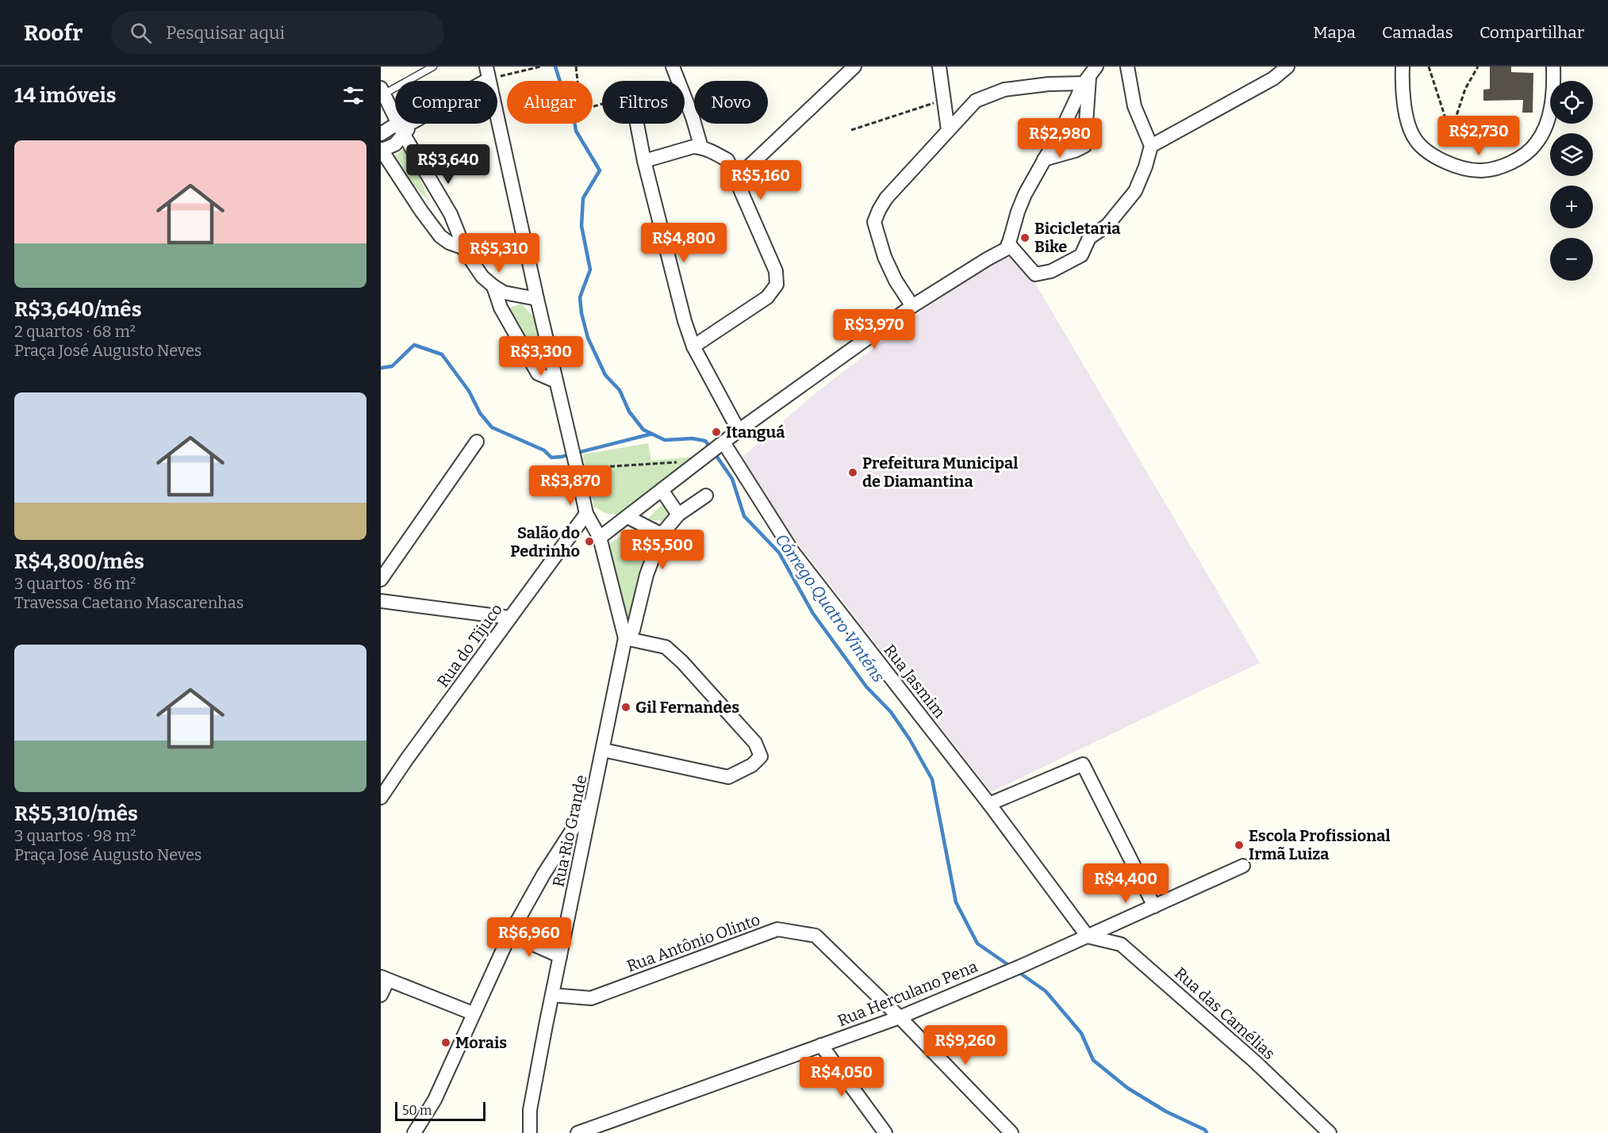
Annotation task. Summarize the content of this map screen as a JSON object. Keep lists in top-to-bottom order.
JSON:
{
  "streets": {
    "street": [
      "Rua do Tijuco",
      "Rua Jasmim",
      "Rua Rio Grande",
      "Rua Antônio Olinto",
      "Rua Herculano Pena",
      "Rua das Camélias"
    ]
  },
  "crossings": [
    ["Rua do Tijuco", "Rua Rio Grande"],
    ["Rua Jasmim", "Rua Herculano Pena"],
    ["Rua Jasmim", "Rua das Camélias"],
    ["Rua Rio Grande", "Rua Antônio Olinto"],
    ["Rua Antônio Olinto", "Rua Herculano Pena"],
    ["Rua Herculano Pena", "Rua das Camélias"]
  ],
  "water": ["Córrego Quatro Vinténs"],
  "places": [
    "Bicicletaria Bike",
    "Itanguá",
    "Prefeitura Municipal de Diamantina",
    "Salão do Pedrinho",
    "Gil Fernandes",
    "Escola Profissional Irmã Luiza",
    "Morais"
  ],
  "scale_bar": "50 m",
  "page": {
    "header": "Roofr",
    "search": "Pesquisar aqui",
    "nav": ["Mapa", "Camadas", "Compartilhar"],
    "heading": "14 imóveis",
    "map_buttons": ["+", "−"],
    "chip": [
      "Comprar",
      "Alugar",
      "Filtros",
      "Novo"
    ],
    "price": [
      "R$2,730",
      "R$2,980",
      "R$3,640",
      "R$5,160",
      "R$4,800",
      "R$5,310",
      "R$3,970",
      "R$3,300",
      "R$3,870",
      "R$5,500",
      "R$4,400",
      "R$6,960",
      "R$9,260",
      "R$4,050"
    ],
    "list": [
      {
        "name": "R$3,640/mês",
        "note": "2 quartos · 68 m² · Praça José Augusto Neves"
      },
      {
        "name": "R$4,800/mês",
        "note": "3 quartos · 86 m² · Travessa Caetano Mascarenhas"
      },
      {
        "name": "R$5,310/mês",
        "note": "3 quartos · 98 m² · Praça José Augusto Neves"
      }
    ],
    "scale": "50 m"
  }
}
